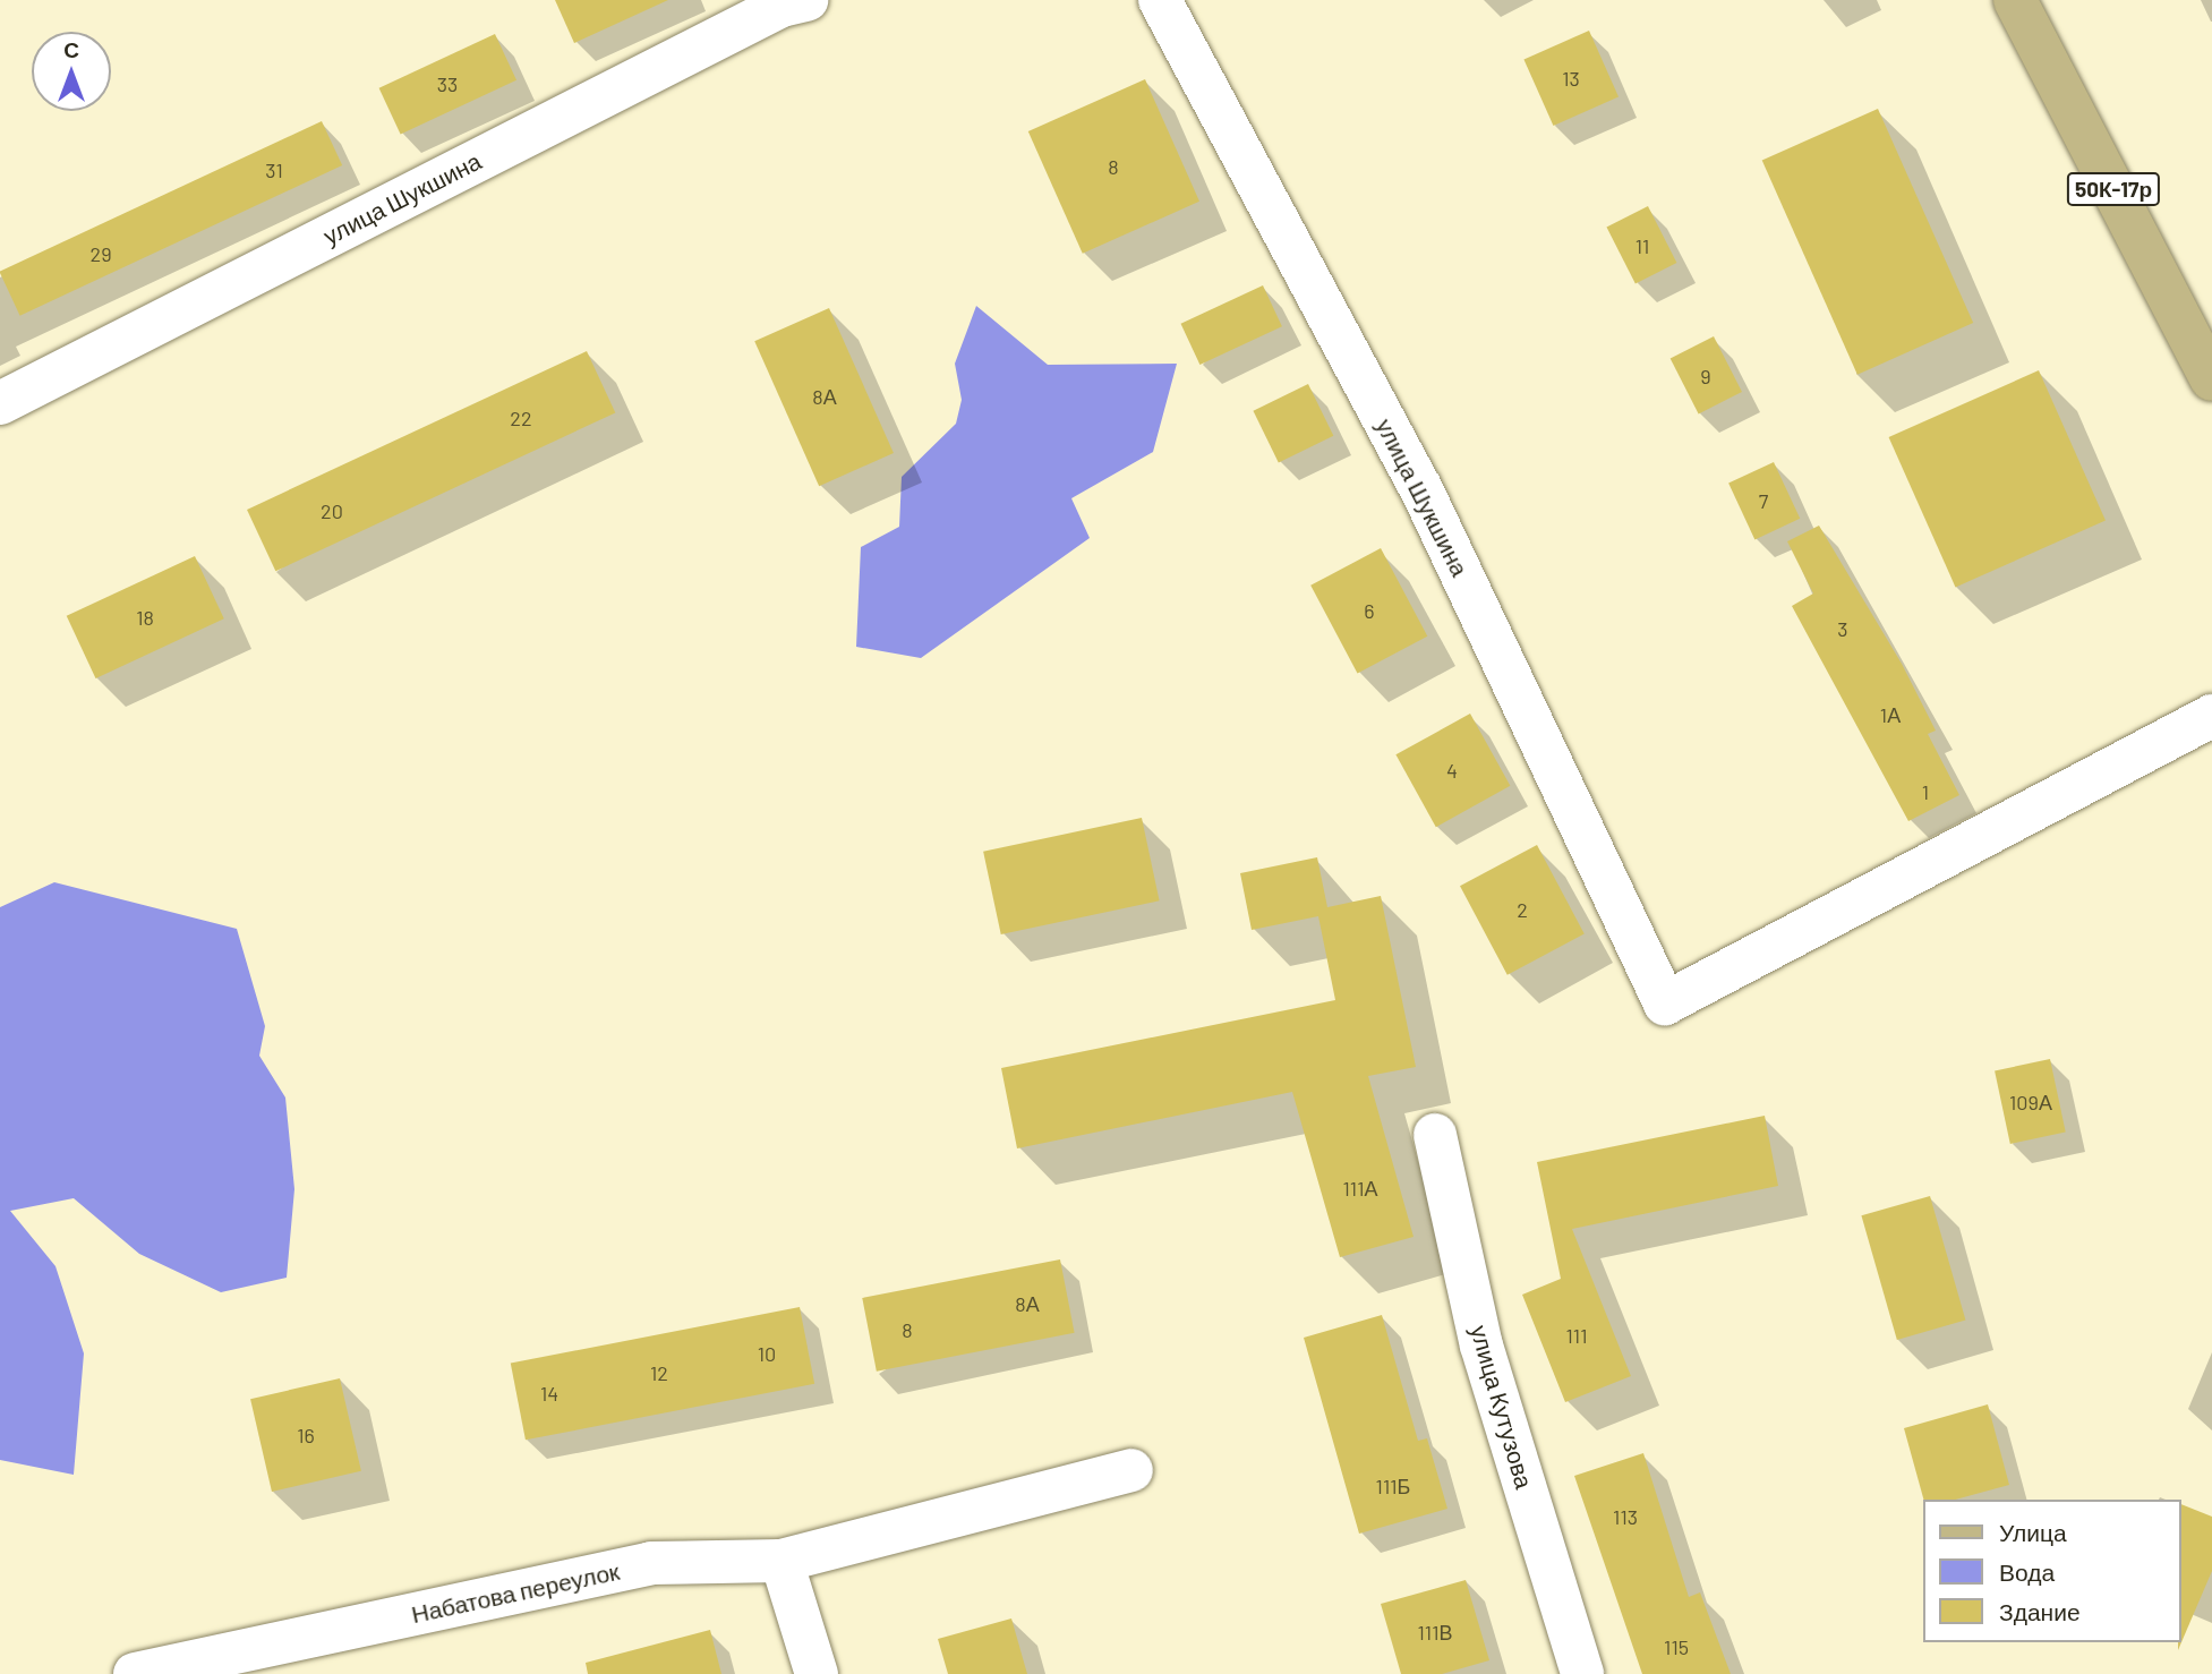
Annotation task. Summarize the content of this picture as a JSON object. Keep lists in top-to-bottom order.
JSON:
{
  "streets": {
    "main road": ["50К-17р"],
    "street": ["улица Шукшина", "улица Кутузова", "Набатова переулок"]
  },
  "house_numbers": [
    "13",
    "33",
    "8",
    "31",
    "11",
    "29",
    "9",
    "8А",
    "22",
    "7",
    "20",
    "6",
    "18",
    "3",
    "1А",
    "4",
    "1",
    "2",
    "109А",
    "111А",
    "8А",
    "8",
    "111",
    "10",
    "12",
    "14",
    "16",
    "111Б",
    "113",
    "111В",
    "115"
  ],
  "legend": ["Улица", "Вода", "Здание"],
  "north": "top"
}
